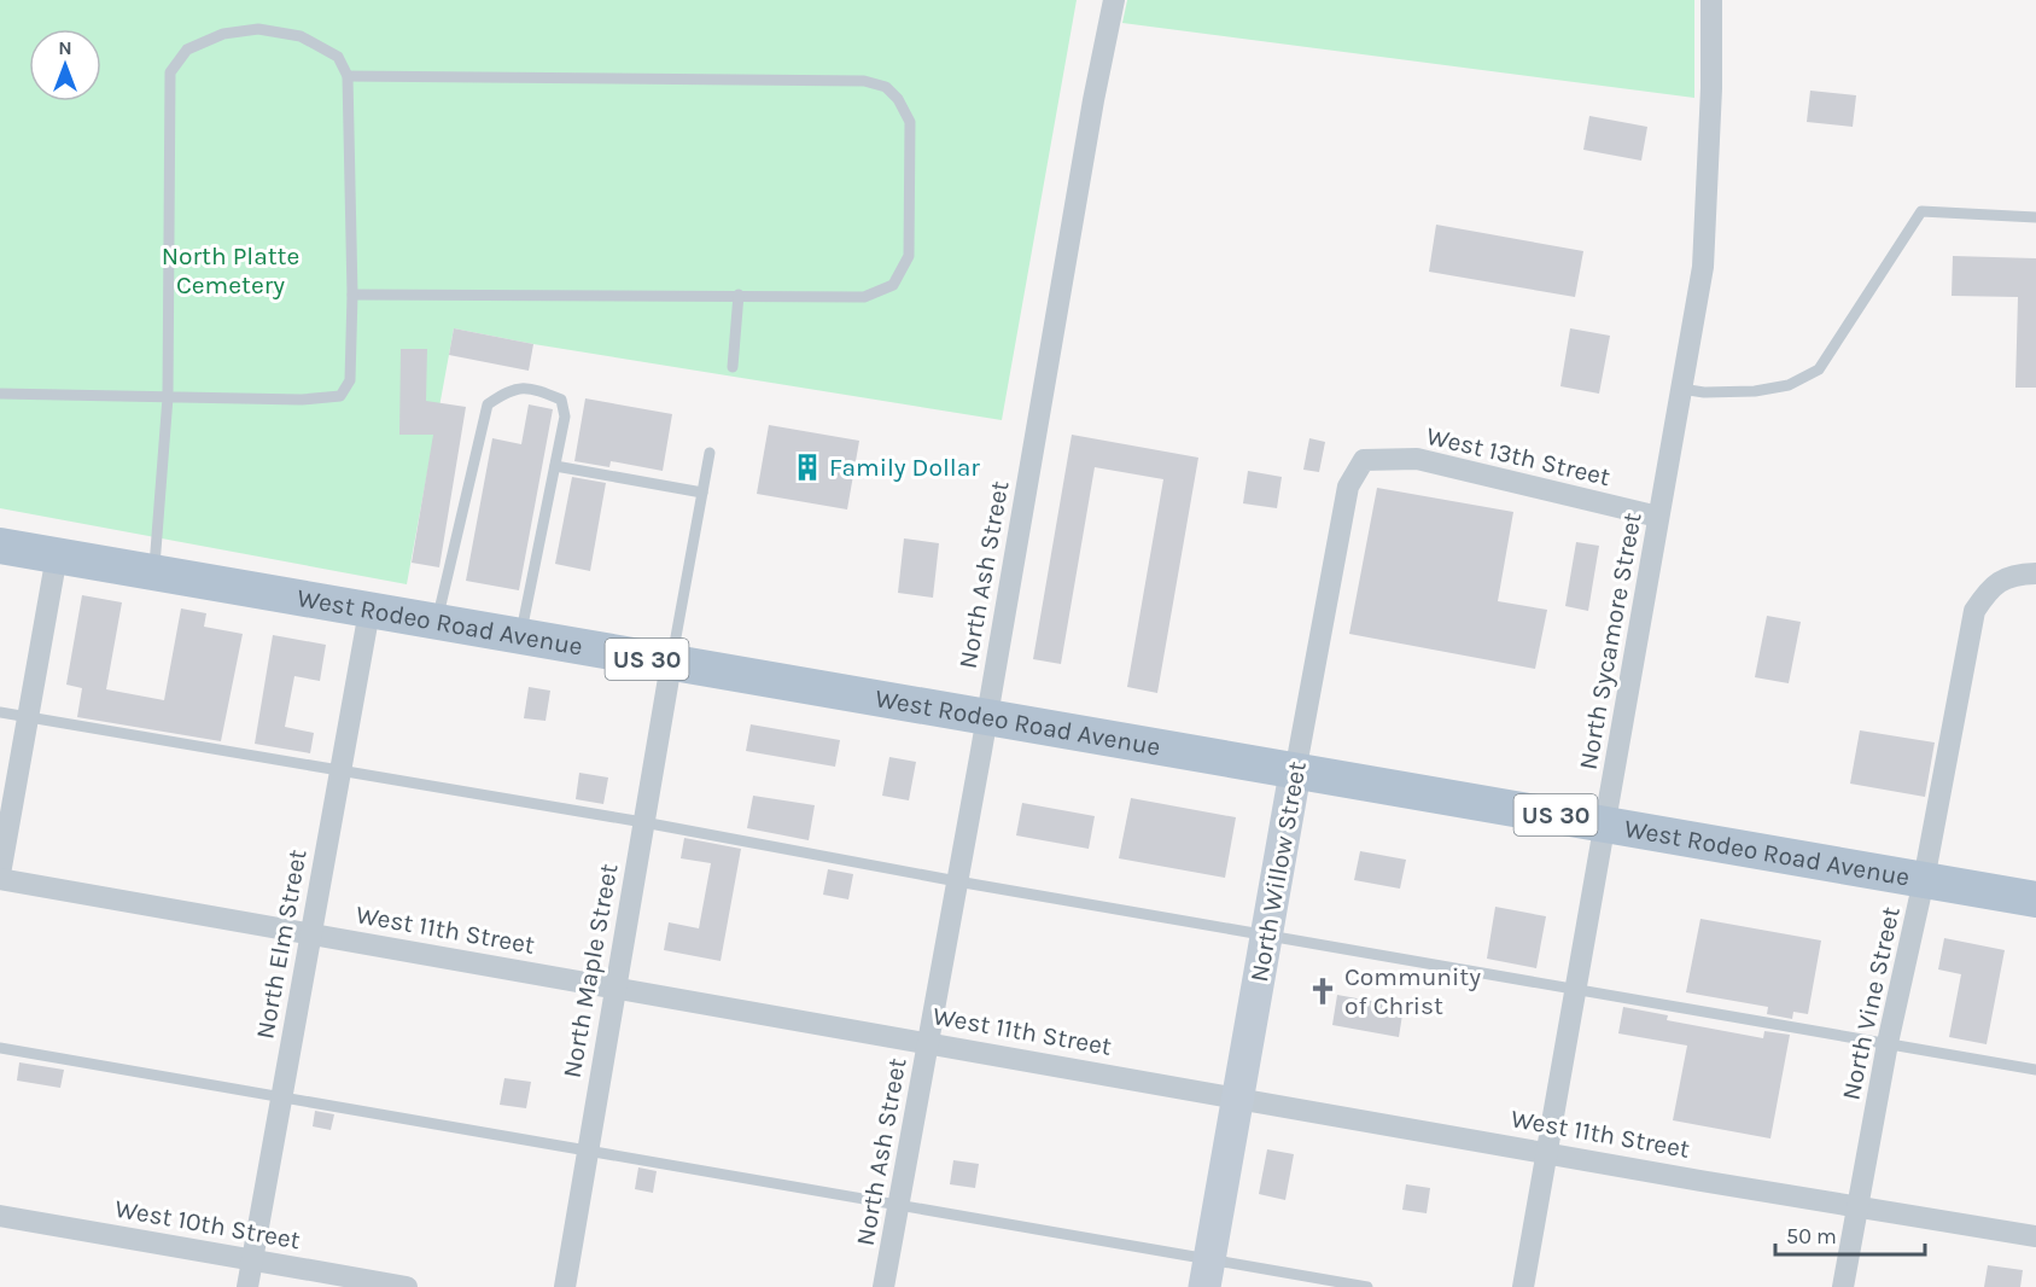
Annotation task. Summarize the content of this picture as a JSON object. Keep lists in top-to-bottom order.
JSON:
{
  "streets": {
    "main road": ["West Rodeo Road Avenue", "US 30", "North Willow Street"],
    "street": [
      "West 13th Street",
      "North Ash Street",
      "North Sycamore Street",
      "West 11th Street",
      "North Elm Street",
      "North Maple Street",
      "North Vine Street",
      "West 10th Street"
    ]
  },
  "crossings": [
    ["West 13th Street", "North Sycamore Street"],
    ["West 13th Street", "North Willow Street"],
    ["North Ash Street", "West Rodeo Road Avenue"],
    ["North Ash Street", "West 11th Street"],
    ["West Rodeo Road Avenue", "North Sycamore Street"],
    ["West Rodeo Road Avenue", "North Willow Street"],
    ["West Rodeo Road Avenue", "North Elm Street"],
    ["West Rodeo Road Avenue", "North Maple Street"],
    ["West Rodeo Road Avenue", "North Vine Street"],
    ["North Sycamore Street", "West 11th Street"],
    ["North Willow Street", "West 11th Street"],
    ["West 11th Street", "North Elm Street"],
    ["West 11th Street", "North Maple Street"],
    ["West 11th Street", "North Vine Street"],
    ["North Elm Street", "West 10th Street"]
  ],
  "parks": ["North Platte Cemetery"],
  "places": {
    "building": ["Family Dollar"],
    "church": ["Community of Christ"]
  },
  "scale_bar": "50 m",
  "north": "top"
}
